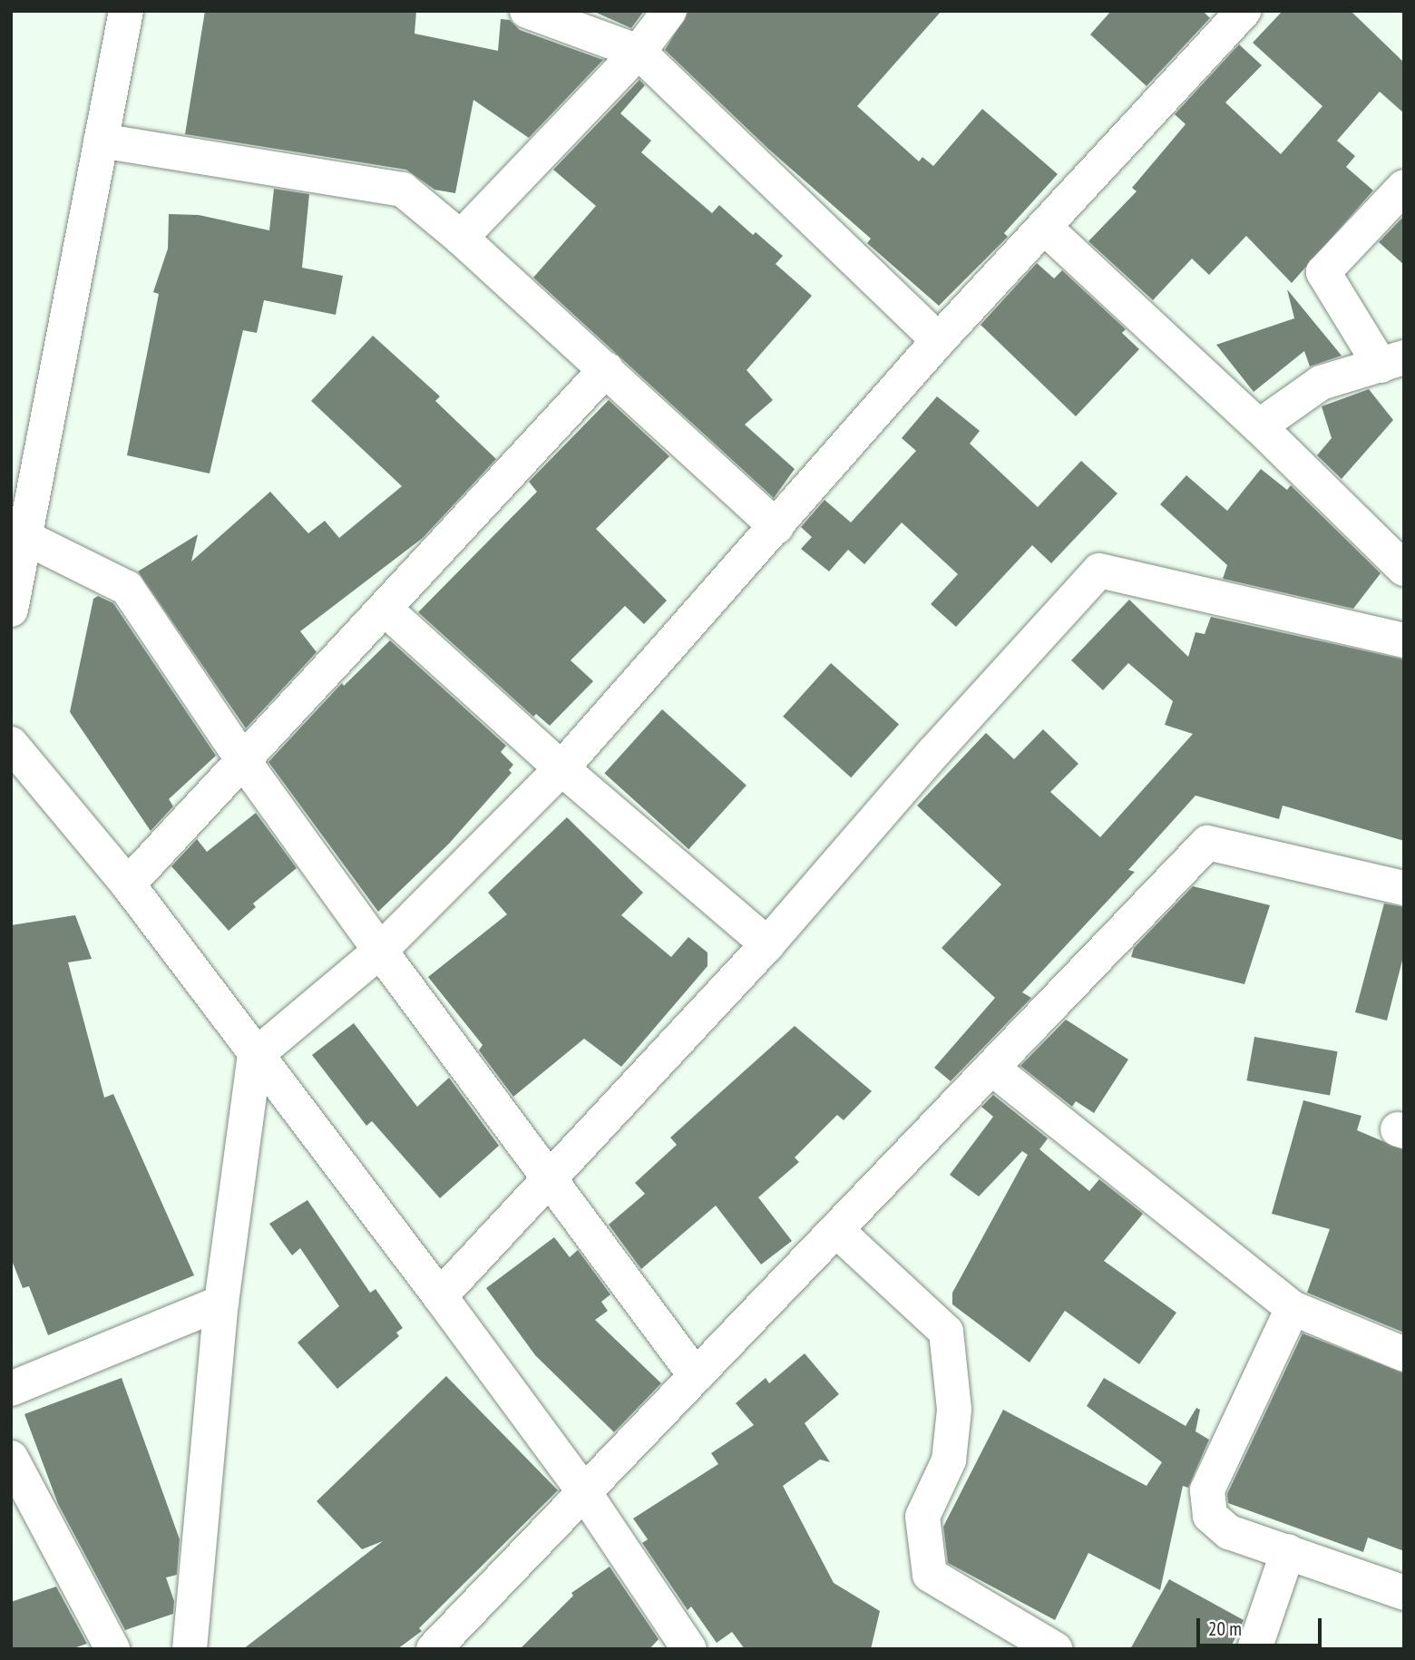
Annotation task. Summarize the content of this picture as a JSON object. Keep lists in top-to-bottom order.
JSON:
{
  "scale_bar": "20 m"
}
